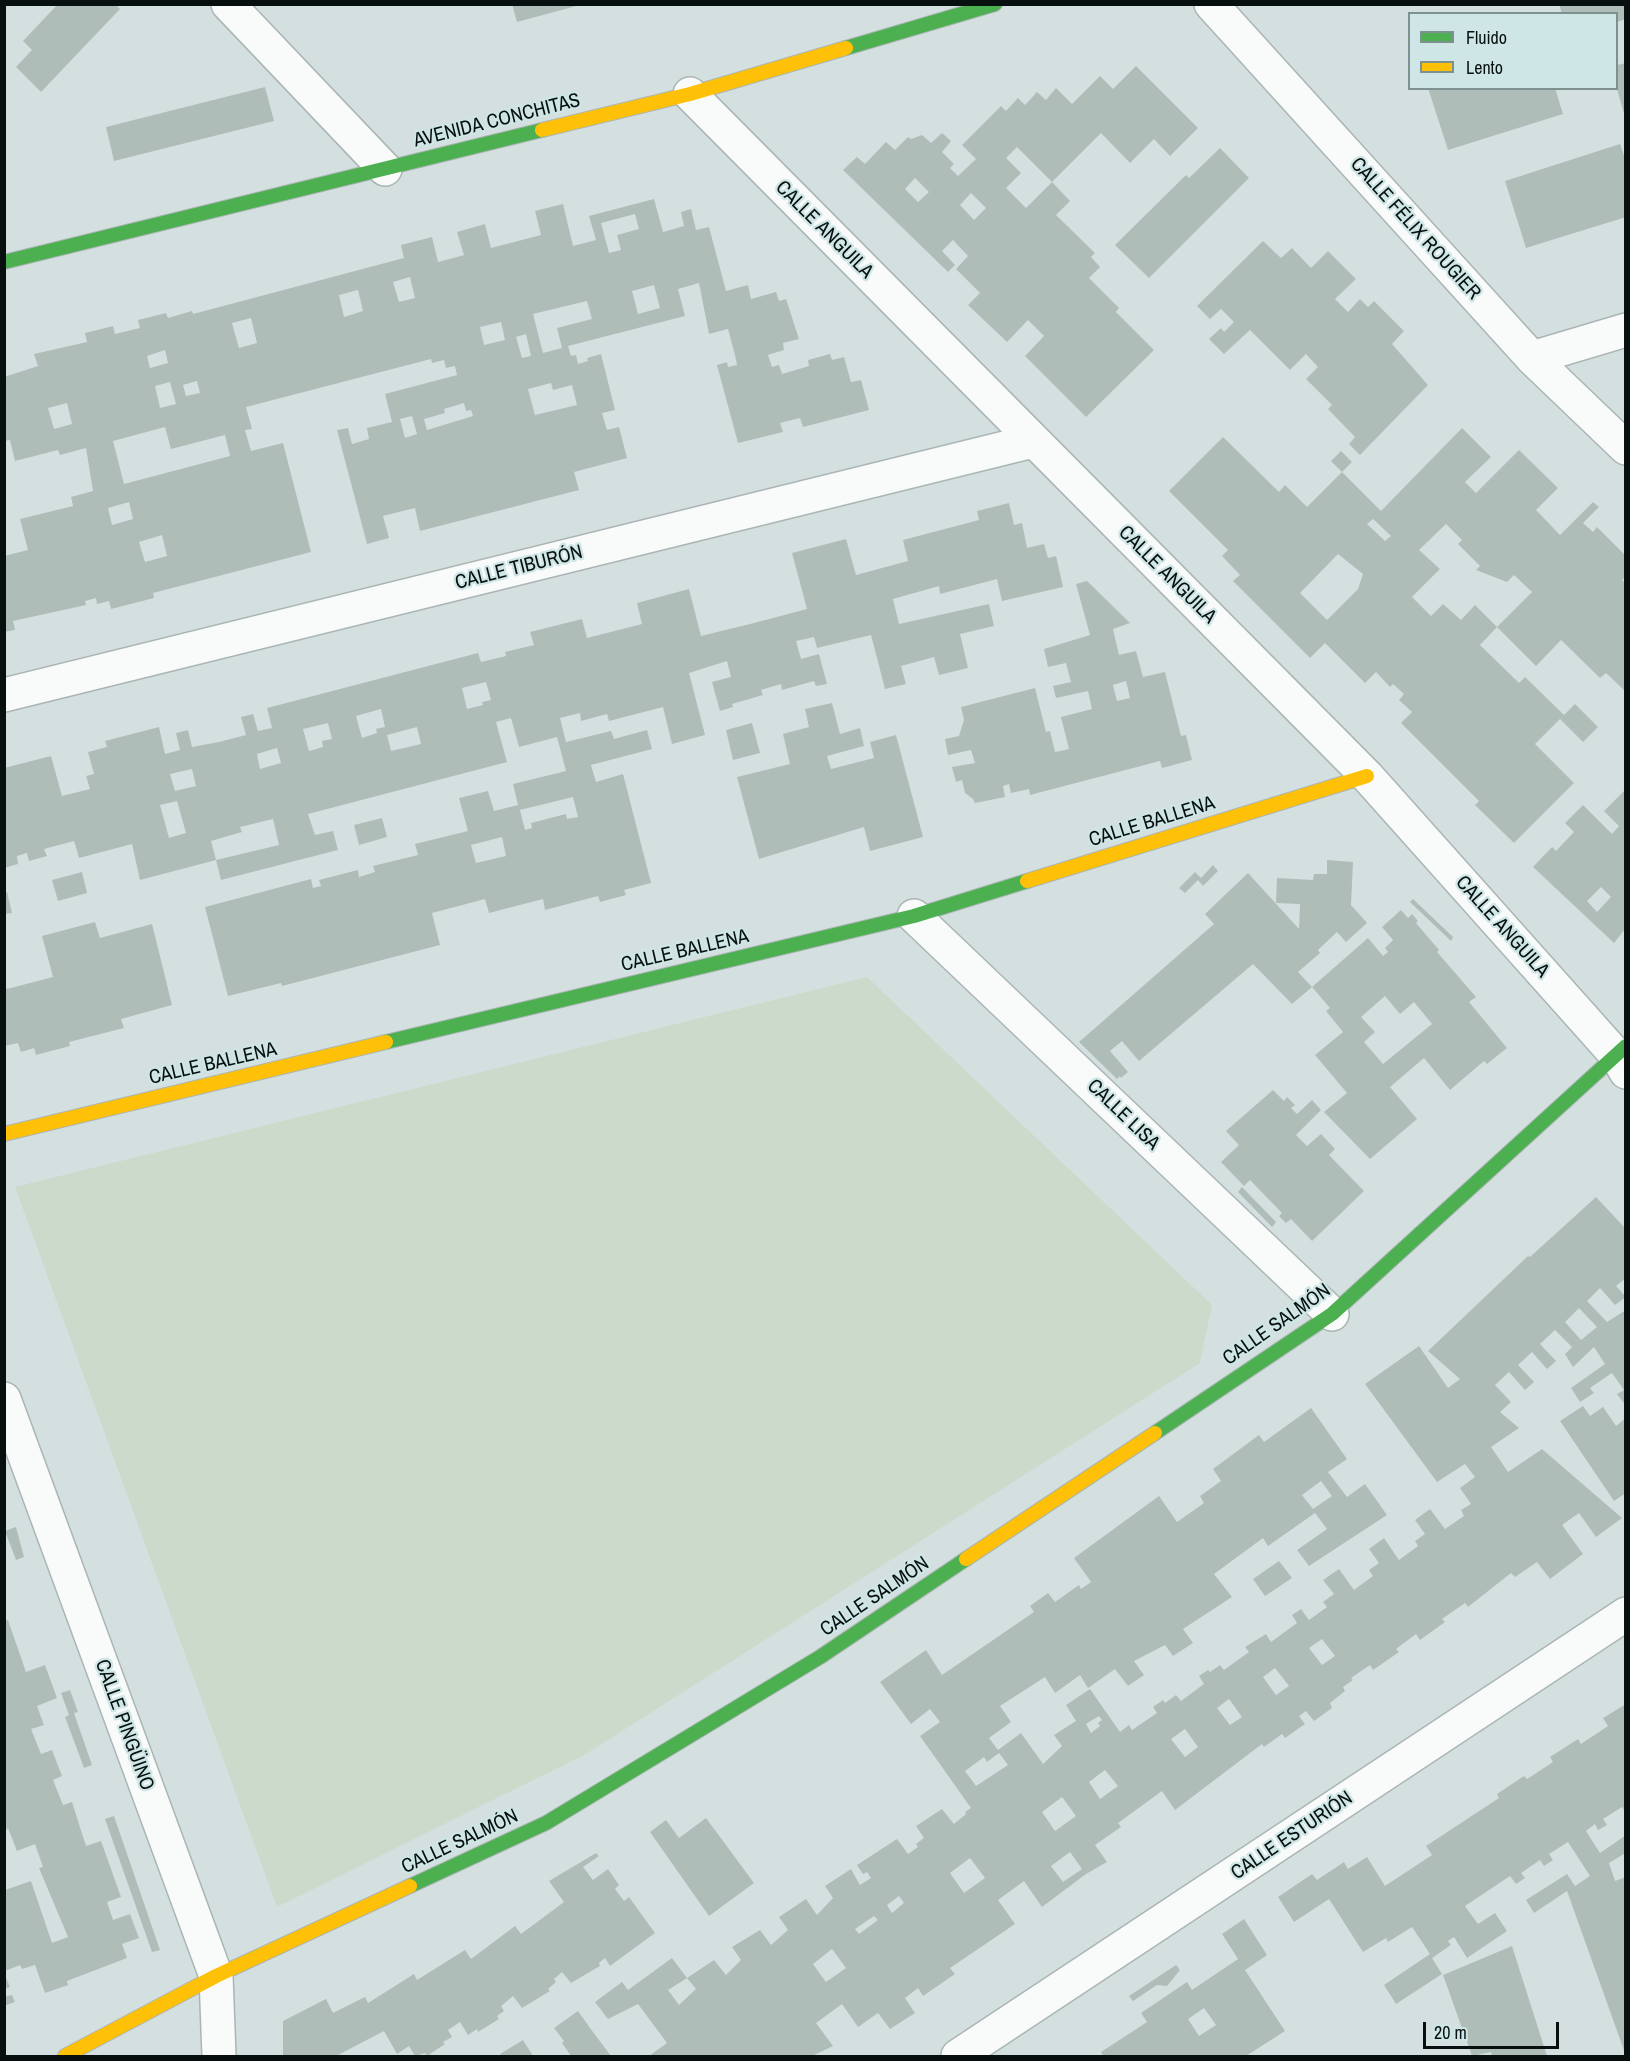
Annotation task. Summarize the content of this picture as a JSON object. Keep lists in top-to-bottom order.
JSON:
{
  "streets": {
    "street": [
      "AVENIDA CONCHITAS",
      "CALLE FÉLIX ROUGIER",
      "CALLE ANGUILA",
      "CALLE TIBURÓN",
      "CALLE BALLENA",
      "CALLE LISA",
      "CALLE SALMÓN",
      "CALLE PINGÜINO",
      "CALLE ESTURIÓN"
    ]
  },
  "crossings": [
    ["AVENIDA CONCHITAS", "CALLE ANGUILA"],
    ["CALLE ANGUILA", "CALLE TIBURÓN"],
    ["CALLE ANGUILA", "CALLE BALLENA"],
    ["CALLE ANGUILA", "CALLE SALMÓN"],
    ["CALLE BALLENA", "CALLE LISA"],
    ["CALLE LISA", "CALLE SALMÓN"],
    ["CALLE SALMÓN", "CALLE PINGÜINO"]
  ],
  "legend": ["Fluido", "Lento"],
  "scale_bar": "20 m"
}
